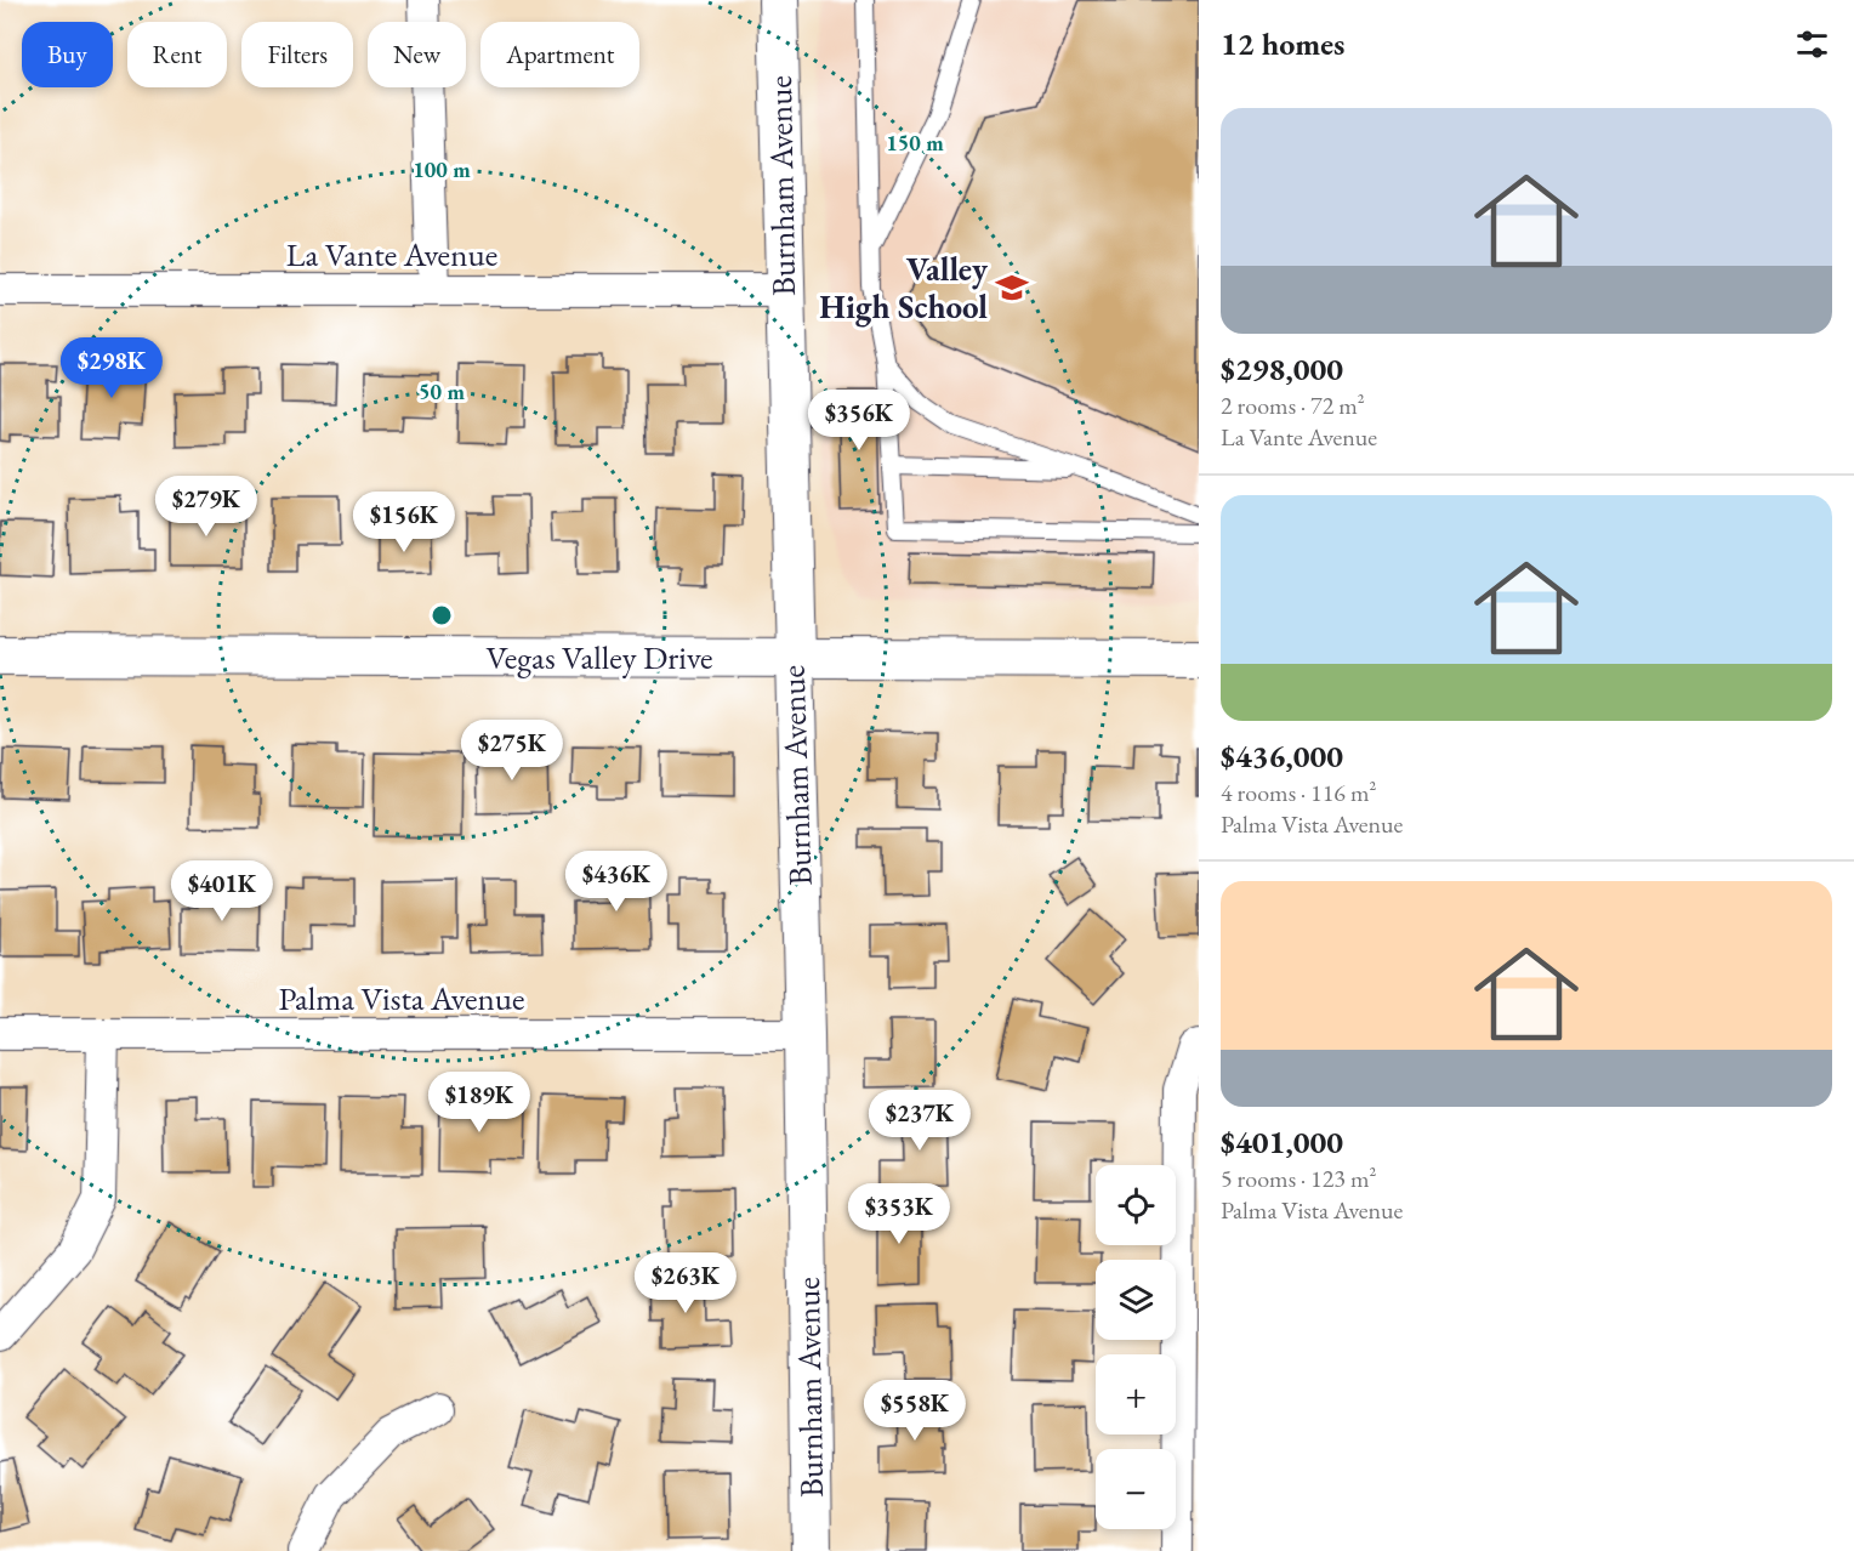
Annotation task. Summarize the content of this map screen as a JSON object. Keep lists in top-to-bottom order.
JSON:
{
  "streets": {
    "street": [
      "Burnham Avenue",
      "La Vante Avenue",
      "Vegas Valley Drive",
      "Palma Vista Avenue"
    ]
  },
  "crossings": [
    ["Burnham Avenue", "La Vante Avenue"],
    ["Burnham Avenue", "Vegas Valley Drive"],
    ["Burnham Avenue", "Palma Vista Avenue"]
  ],
  "places": {
    "school or university": ["Valley High School"]
  },
  "page": {
    "heading": "12 homes",
    "chip": [
      "Buy",
      "Rent",
      "Filters",
      "New",
      "Apartment"
    ],
    "list": [
      {
        "name": "$298,000",
        "note": "2 rooms · 72 m² · La Vante Avenue"
      },
      {
        "name": "$436,000",
        "note": "4 rooms · 116 m² · Palma Vista Avenue"
      },
      {
        "name": "$401,000",
        "note": "5 rooms · 123 m² · Palma Vista Avenue"
      }
    ],
    "price": [
      "$298K",
      "$356K",
      "$279K",
      "$156K",
      "$275K",
      "$436K",
      "$401K",
      "$189K",
      "$237K",
      "$353K",
      "$263K",
      "$558K"
    ],
    "map_buttons": ["+", "−"]
  },
  "rings": ["150 m", "100 m", "50 m"]
}
